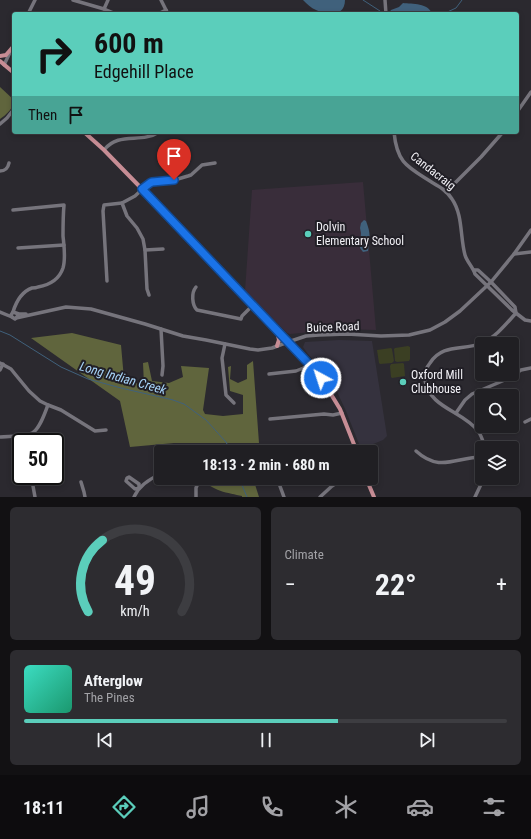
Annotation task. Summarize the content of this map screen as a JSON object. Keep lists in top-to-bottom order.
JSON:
{
  "streets": {
    "street": ["Candacraig", "Buice Road"]
  },
  "crossings": [
    ["Candacraig", "Buice Road"]
  ],
  "water": ["Long Indian Creek"],
  "places": ["Dolvin Elementary School", "Oxford Mill Clubhouse"],
  "page": {
    "turn": ["600 m", "Edgehill Place"],
    "then": "Then",
    "limit": "50",
    "trip": "18:13 · 2 min · 680 m",
    "tile": "Climate",
    "heat": ["−", "22°", "+"],
    "song": ["Afterglow", "The Pines"],
    "tabs": "18:11",
    "gauge": ["49", "km/h"]
  }
}
